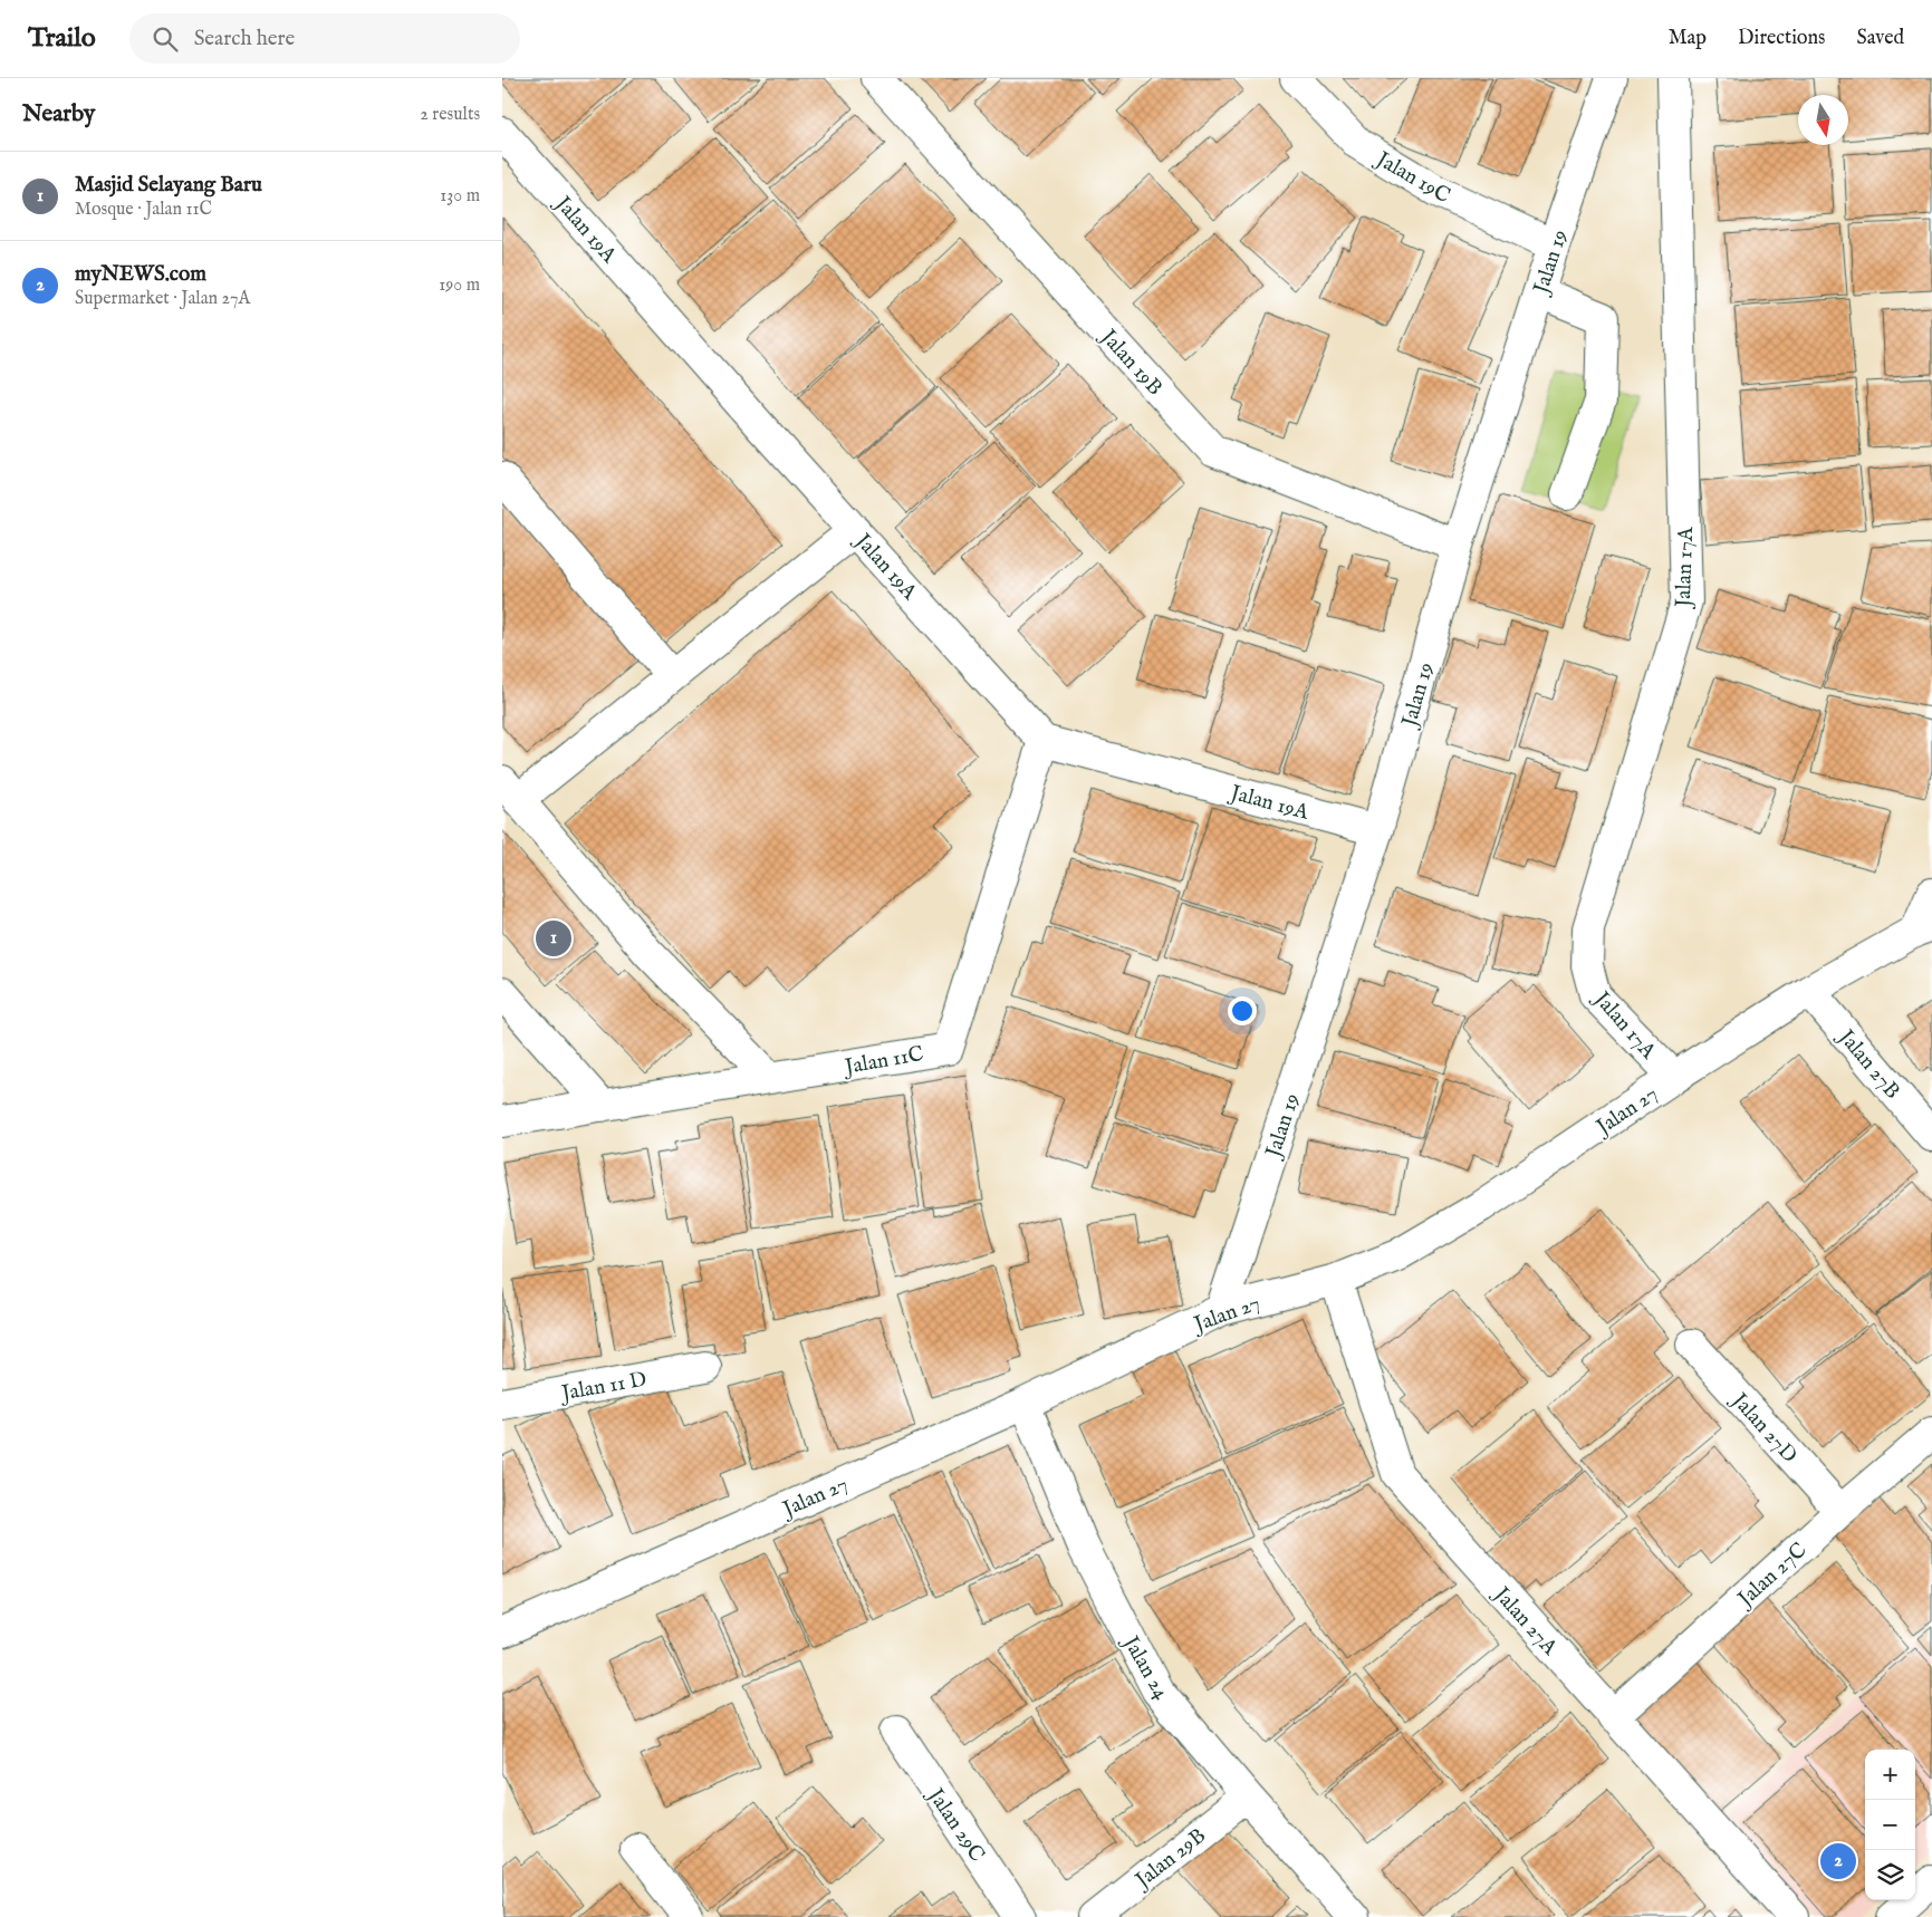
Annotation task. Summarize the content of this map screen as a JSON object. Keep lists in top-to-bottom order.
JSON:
{
  "streets": {
    "street": [
      "Jalan 19C",
      "Jalan 19A",
      "Jalan 19",
      "Jalan 19B",
      "Jalan 17A",
      "Jalan 11C",
      "Jalan 27B",
      "Jalan 27",
      "Jalan 11 D",
      "Jalan 27D",
      "Jalan 27C",
      "Jalan 27A",
      "Jalan 24",
      "Jalan 29C",
      "Jalan 29B"
    ]
  },
  "crossings": [
    ["Jalan 19C", "Jalan 19"],
    ["Jalan 19A", "Jalan 19"],
    ["Jalan 19A", "Jalan 11C"],
    ["Jalan 19", "Jalan 19B"],
    ["Jalan 19", "Jalan 27"],
    ["Jalan 17A", "Jalan 27"],
    ["Jalan 27B", "Jalan 27"],
    ["Jalan 27", "Jalan 27A"],
    ["Jalan 27", "Jalan 24"],
    ["Jalan 27D", "Jalan 27C"],
    ["Jalan 27C", "Jalan 27A"],
    ["Jalan 24", "Jalan 29B"]
  ],
  "north": "bottom",
  "page": {
    "header": "Trailo",
    "search": "Search here",
    "nav": ["Map", "Directions", "Saved"],
    "heading": ["Nearby", "2 results"],
    "list": [
      {
        "mark": "1",
        "name": "Masjid Selayang Baru",
        "note": "Mosque · Jalan 11C",
        "value": "130 m"
      },
      {
        "mark": "2",
        "name": "myNEWS.com",
        "note": "Supermarket · Jalan 27A",
        "value": "190 m"
      }
    ],
    "pins": ["1", "2"],
    "map_buttons": ["+", "−"]
  }
}
